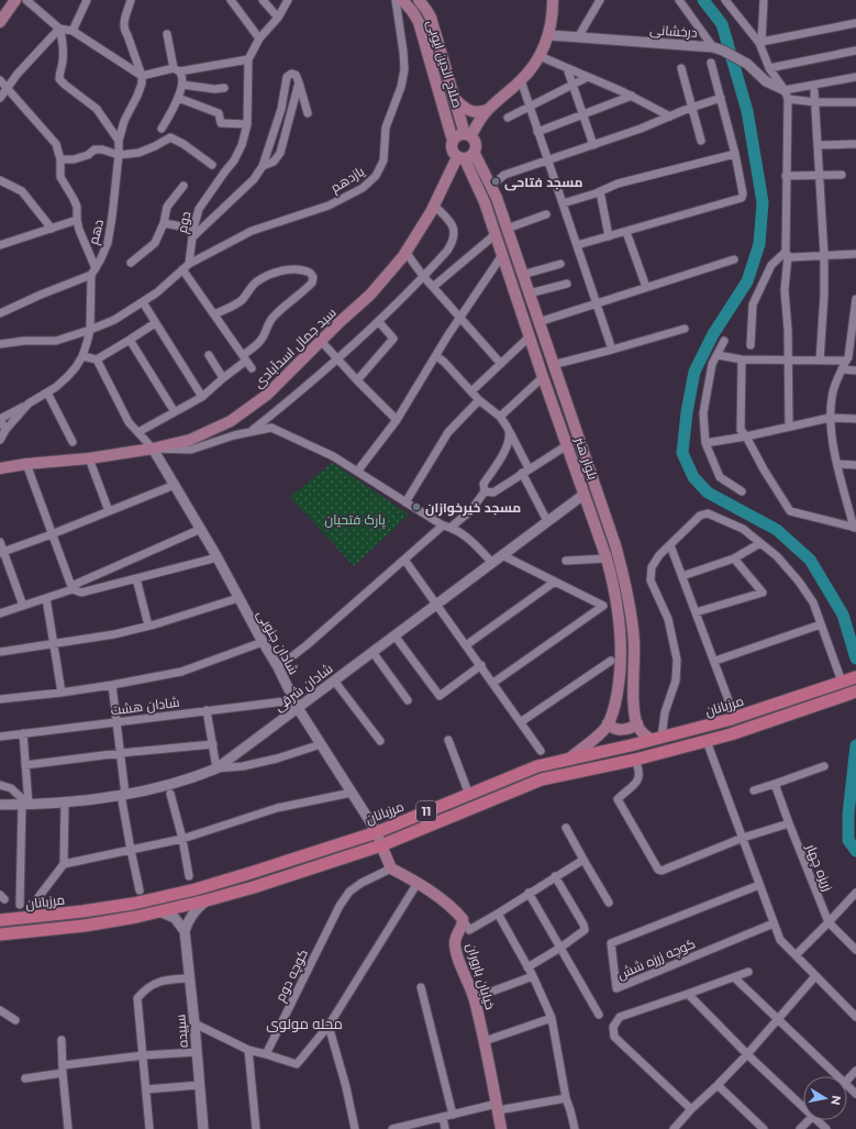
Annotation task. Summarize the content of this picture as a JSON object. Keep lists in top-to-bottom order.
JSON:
{
  "streets": {
    "main road": [
      "صلاح الدین ایوبی",
      "سید جمال اسدآبادی",
      "بلوار هنر",
      "مرزبانان",
      "11",
      "خیابان باروران"
    ],
    "street": [
      "درخشانی",
      "یازدهم",
      "دوم",
      "دهم",
      "شادان جنوبی",
      "شادان شرقی",
      "شادان هشت",
      "زریزه چهار",
      "کوچه زرزه شش",
      "کوچه دوم",
      "سپیده"
    ]
  },
  "crossings": [
    ["صلاح الدین ایوبی", "سید جمال اسدآبادی"],
    ["صلاح الدین ایوبی", "بلوار هنر"],
    ["یازدهم", "دوم"],
    ["سید جمال اسدآبادی", "بلوار هنر"],
    ["سید جمال اسدآبادی", "شادان جنوبی"],
    ["بلوار هنر", "شادان شرقی"],
    ["بلوار هنر", "مرزبانان"],
    ["شادان جنوبی", "شادان شرقی"],
    ["شادان جنوبی", "شادان هشت"],
    ["شادان جنوبی", "مرزبانان"],
    ["شادان جنوبی", "11"],
    ["شادان شرقی", "شادان هشت"]
  ],
  "districts": ["محله مولوی"],
  "parks": ["پارک فتحیان"],
  "places": ["مسجد فتاحی", "مسجد خیرخوازان"],
  "north": "right"
}
